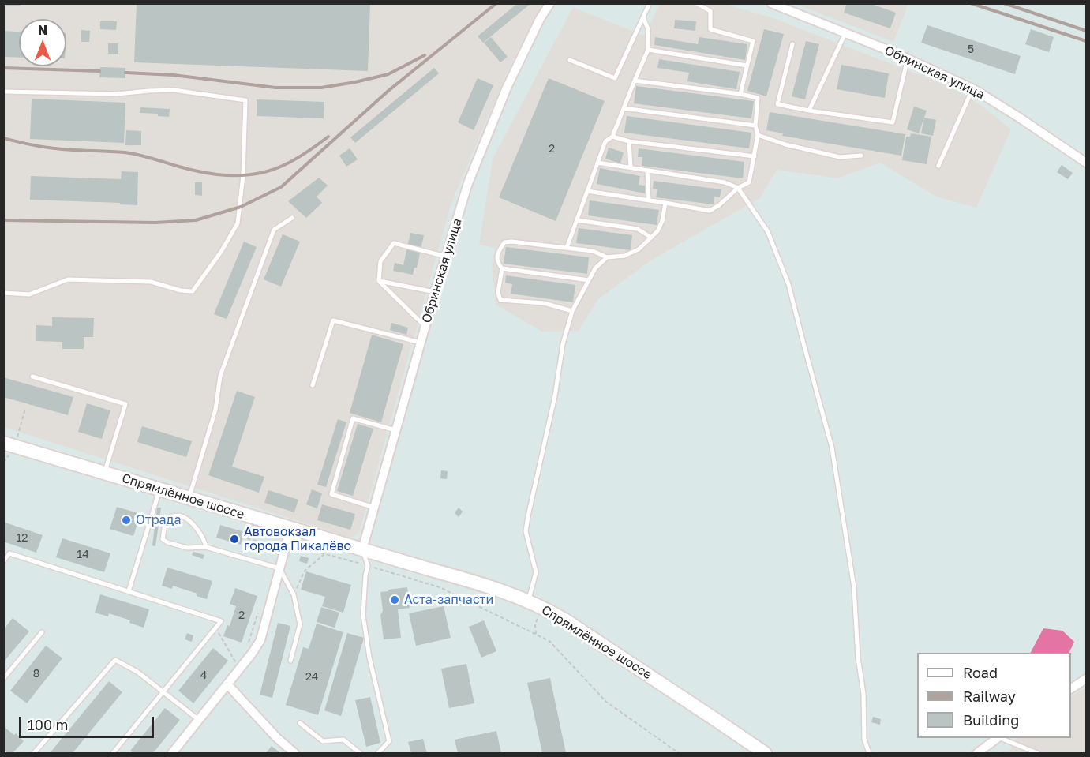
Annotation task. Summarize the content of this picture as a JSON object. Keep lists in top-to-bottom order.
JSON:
{
  "streets": {
    "main road": ["Спрямлённое шоссе"],
    "street": ["Обринская улица"]
  },
  "crossings": [
    ["Обринская улица", "Спрямлённое шоссе"]
  ],
  "places": ["Отрада", "Автовокзал города Пикалёво", "Аста-запчасти"],
  "house_numbers": [
    "5",
    "2",
    "12",
    "14",
    "2",
    "8",
    "4",
    "24"
  ],
  "legend": ["Road", "Railway", "Building"],
  "scale_bar": "100 m",
  "north": "top"
}
